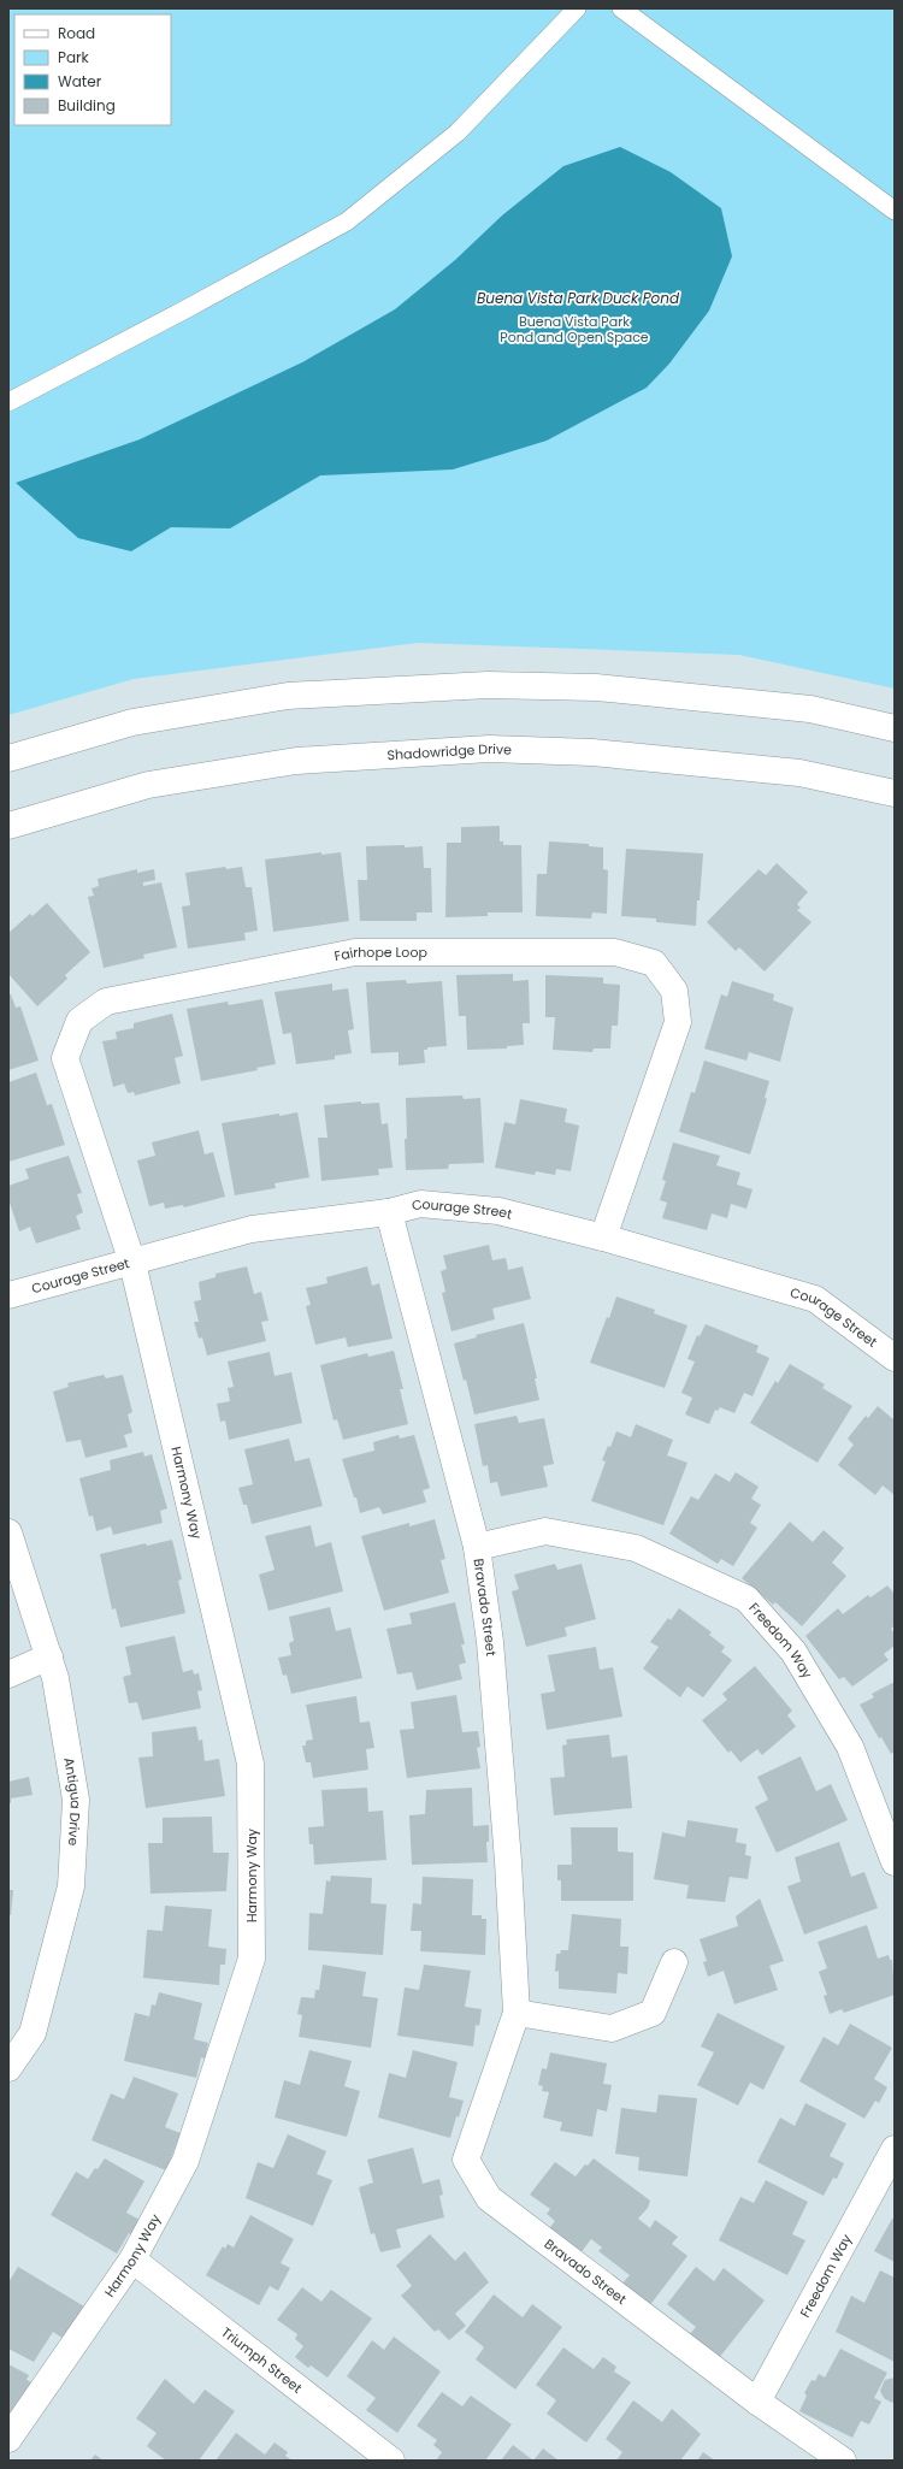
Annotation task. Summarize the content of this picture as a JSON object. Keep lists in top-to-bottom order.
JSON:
{
  "streets": {
    "street": [
      "Shadowridge Drive",
      "Fairhope Loop",
      "Courage Street",
      "Harmony Way",
      "Bravado Street",
      "Freedom Way",
      "Antigua Drive",
      "Triumph Street"
    ]
  },
  "crossings": [
    ["Fairhope Loop", "Courage Street"],
    ["Fairhope Loop", "Harmony Way"],
    ["Courage Street", "Harmony Way"],
    ["Courage Street", "Bravado Street"],
    ["Harmony Way", "Triumph Street"],
    ["Bravado Street", "Freedom Way"]
  ],
  "water": ["Buena Vista Park Duck Pond"],
  "parks": ["Buena Vista Park Pond and Open Space"],
  "legend": [
    "Road",
    "Park",
    "Water",
    "Building"
  ]
}
